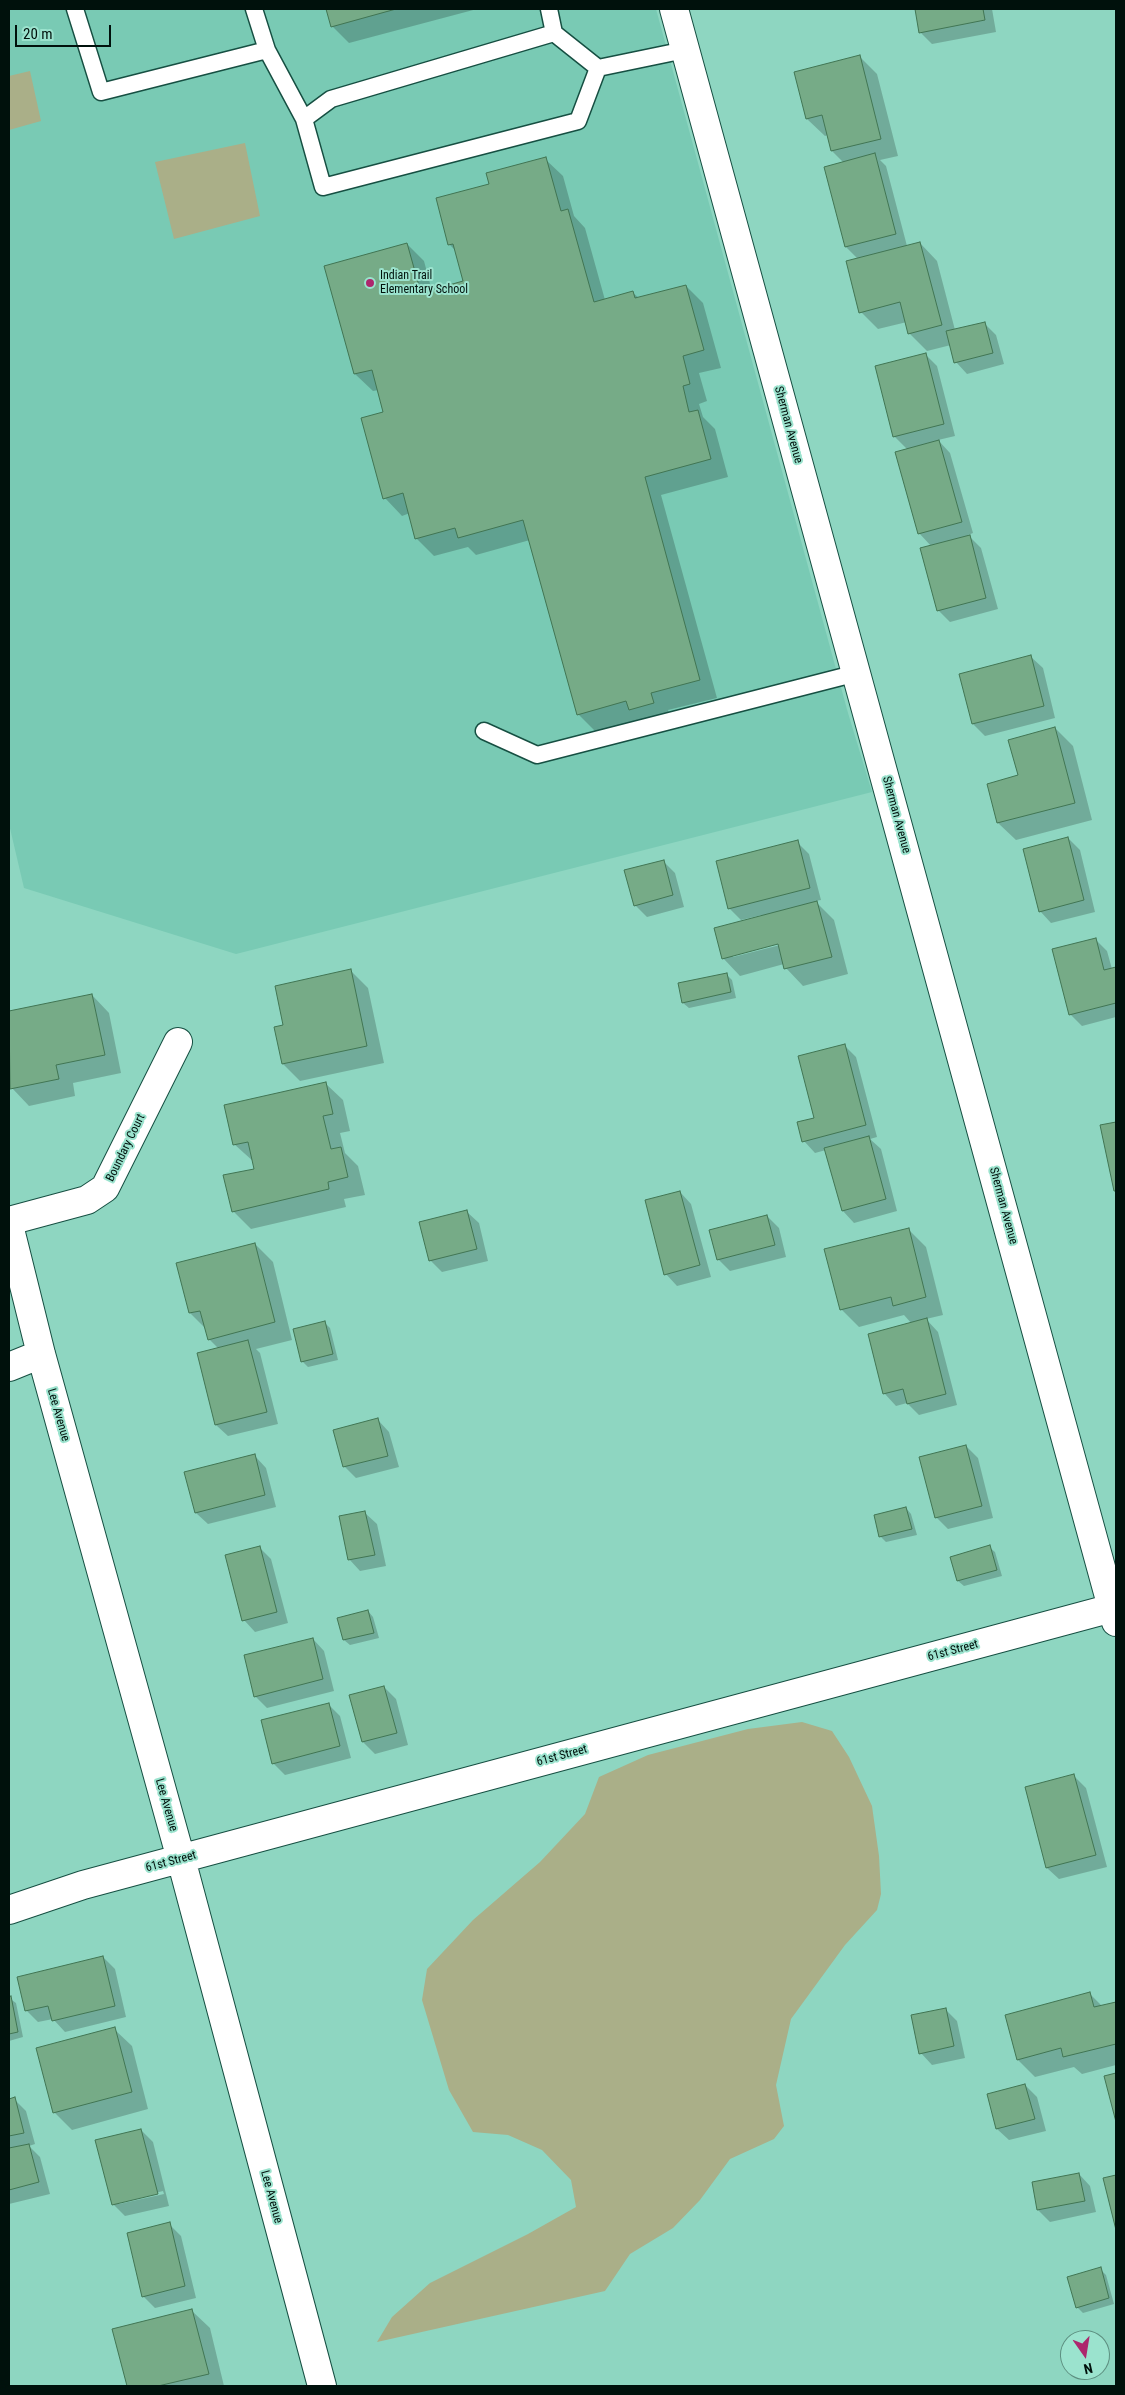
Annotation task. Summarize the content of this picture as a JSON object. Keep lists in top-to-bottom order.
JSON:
{
  "streets": {
    "street": [
      "Sherman Avenue",
      "Boundary Court",
      "Lee Avenue",
      "61st Street"
    ]
  },
  "crossings": [
    ["Sherman Avenue", "61st Street"],
    ["Lee Avenue", "61st Street"]
  ],
  "places": ["Indian Trail Elementary School"],
  "scale_bar": "20 m",
  "north": "bottom"
}
